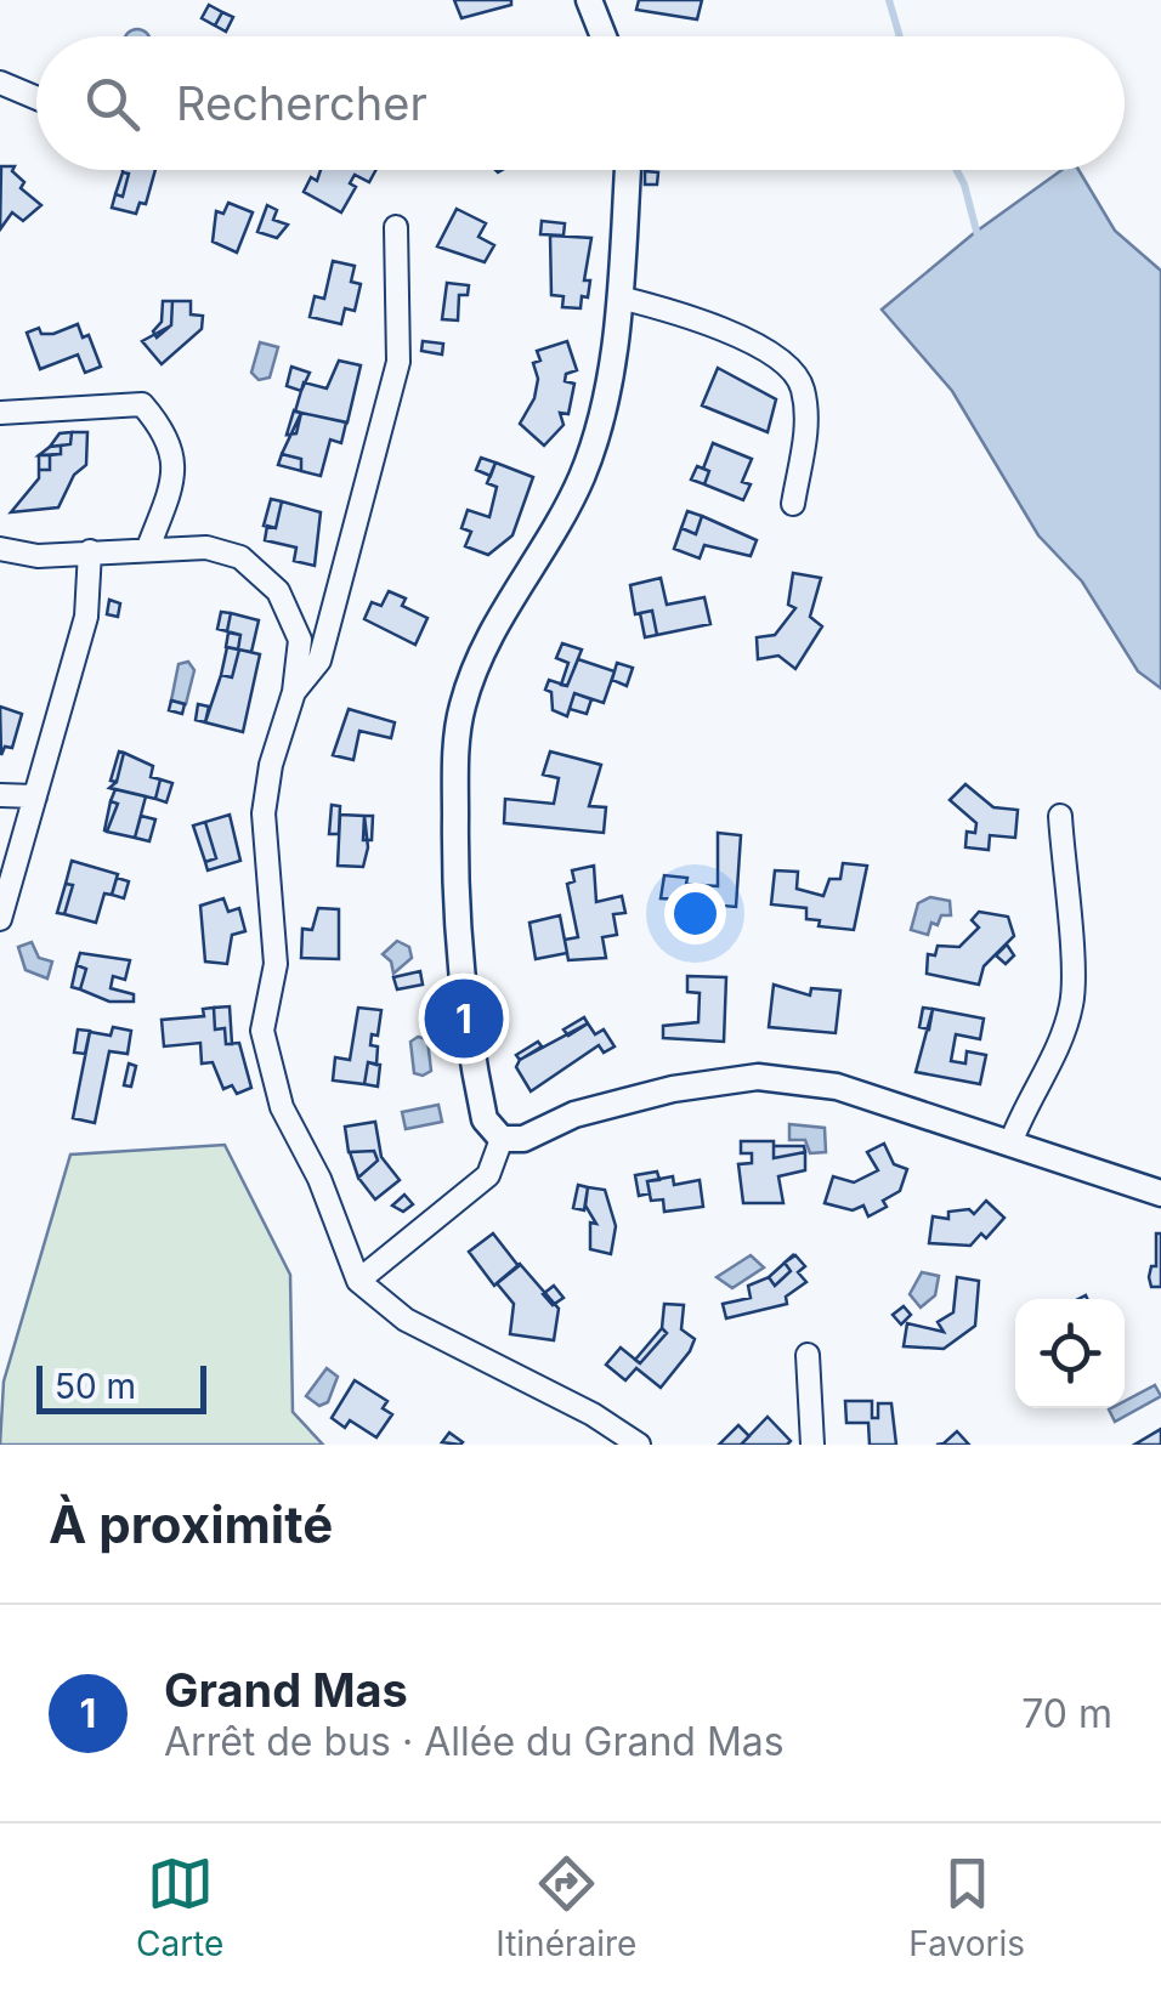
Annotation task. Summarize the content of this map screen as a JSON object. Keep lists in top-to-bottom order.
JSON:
{
  "scale_bar": "50 m",
  "page": {
    "search": "Rechercher",
    "pins": "1",
    "scale": "50 m",
    "heading": "À proximité",
    "list": [
      {
        "mark": "1",
        "name": "Grand Mas",
        "note": "Arrêt de bus · Allée du Grand Mas",
        "value": "70 m"
      }
    ],
    "nav": ["Carte", "Itinéraire", "Favoris"]
  }
}
